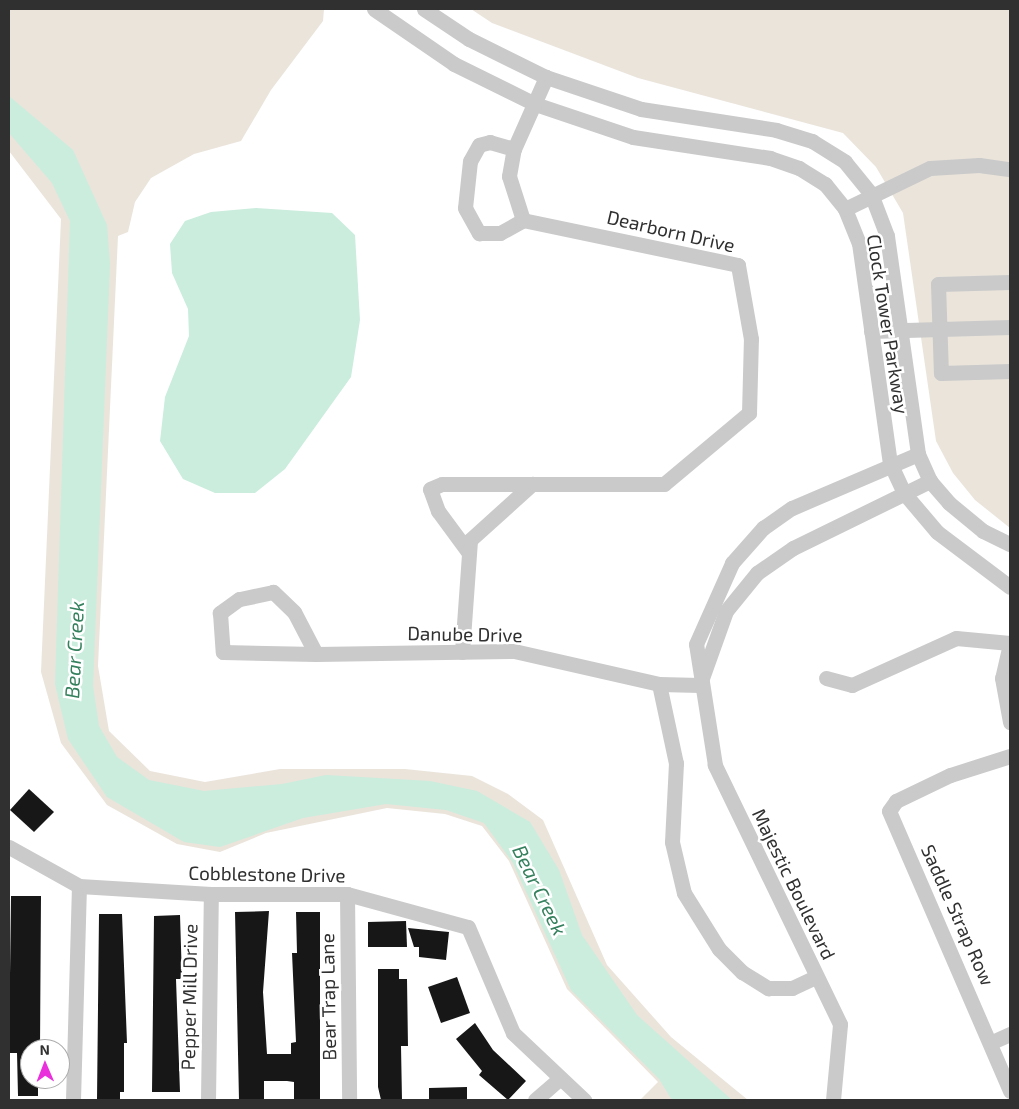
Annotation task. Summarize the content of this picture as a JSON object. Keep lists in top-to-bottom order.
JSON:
{
  "streets": {
    "street": [
      "Dearborn Drive",
      "Clock Tower Parkway",
      "Danube Drive",
      "Cobblestone Drive",
      "Majestic Boulevard",
      "Saddle Strap Row",
      "Pepper Mill Drive",
      "Bear Trap Lane"
    ]
  },
  "crossings": [
    ["Clock Tower Parkway", "Majestic Boulevard"],
    ["Danube Drive", "Majestic Boulevard"],
    ["Cobblestone Drive", "Pepper Mill Drive"],
    ["Cobblestone Drive", "Bear Trap Lane"]
  ],
  "water": ["Bear Creek"],
  "north": "top"
}
